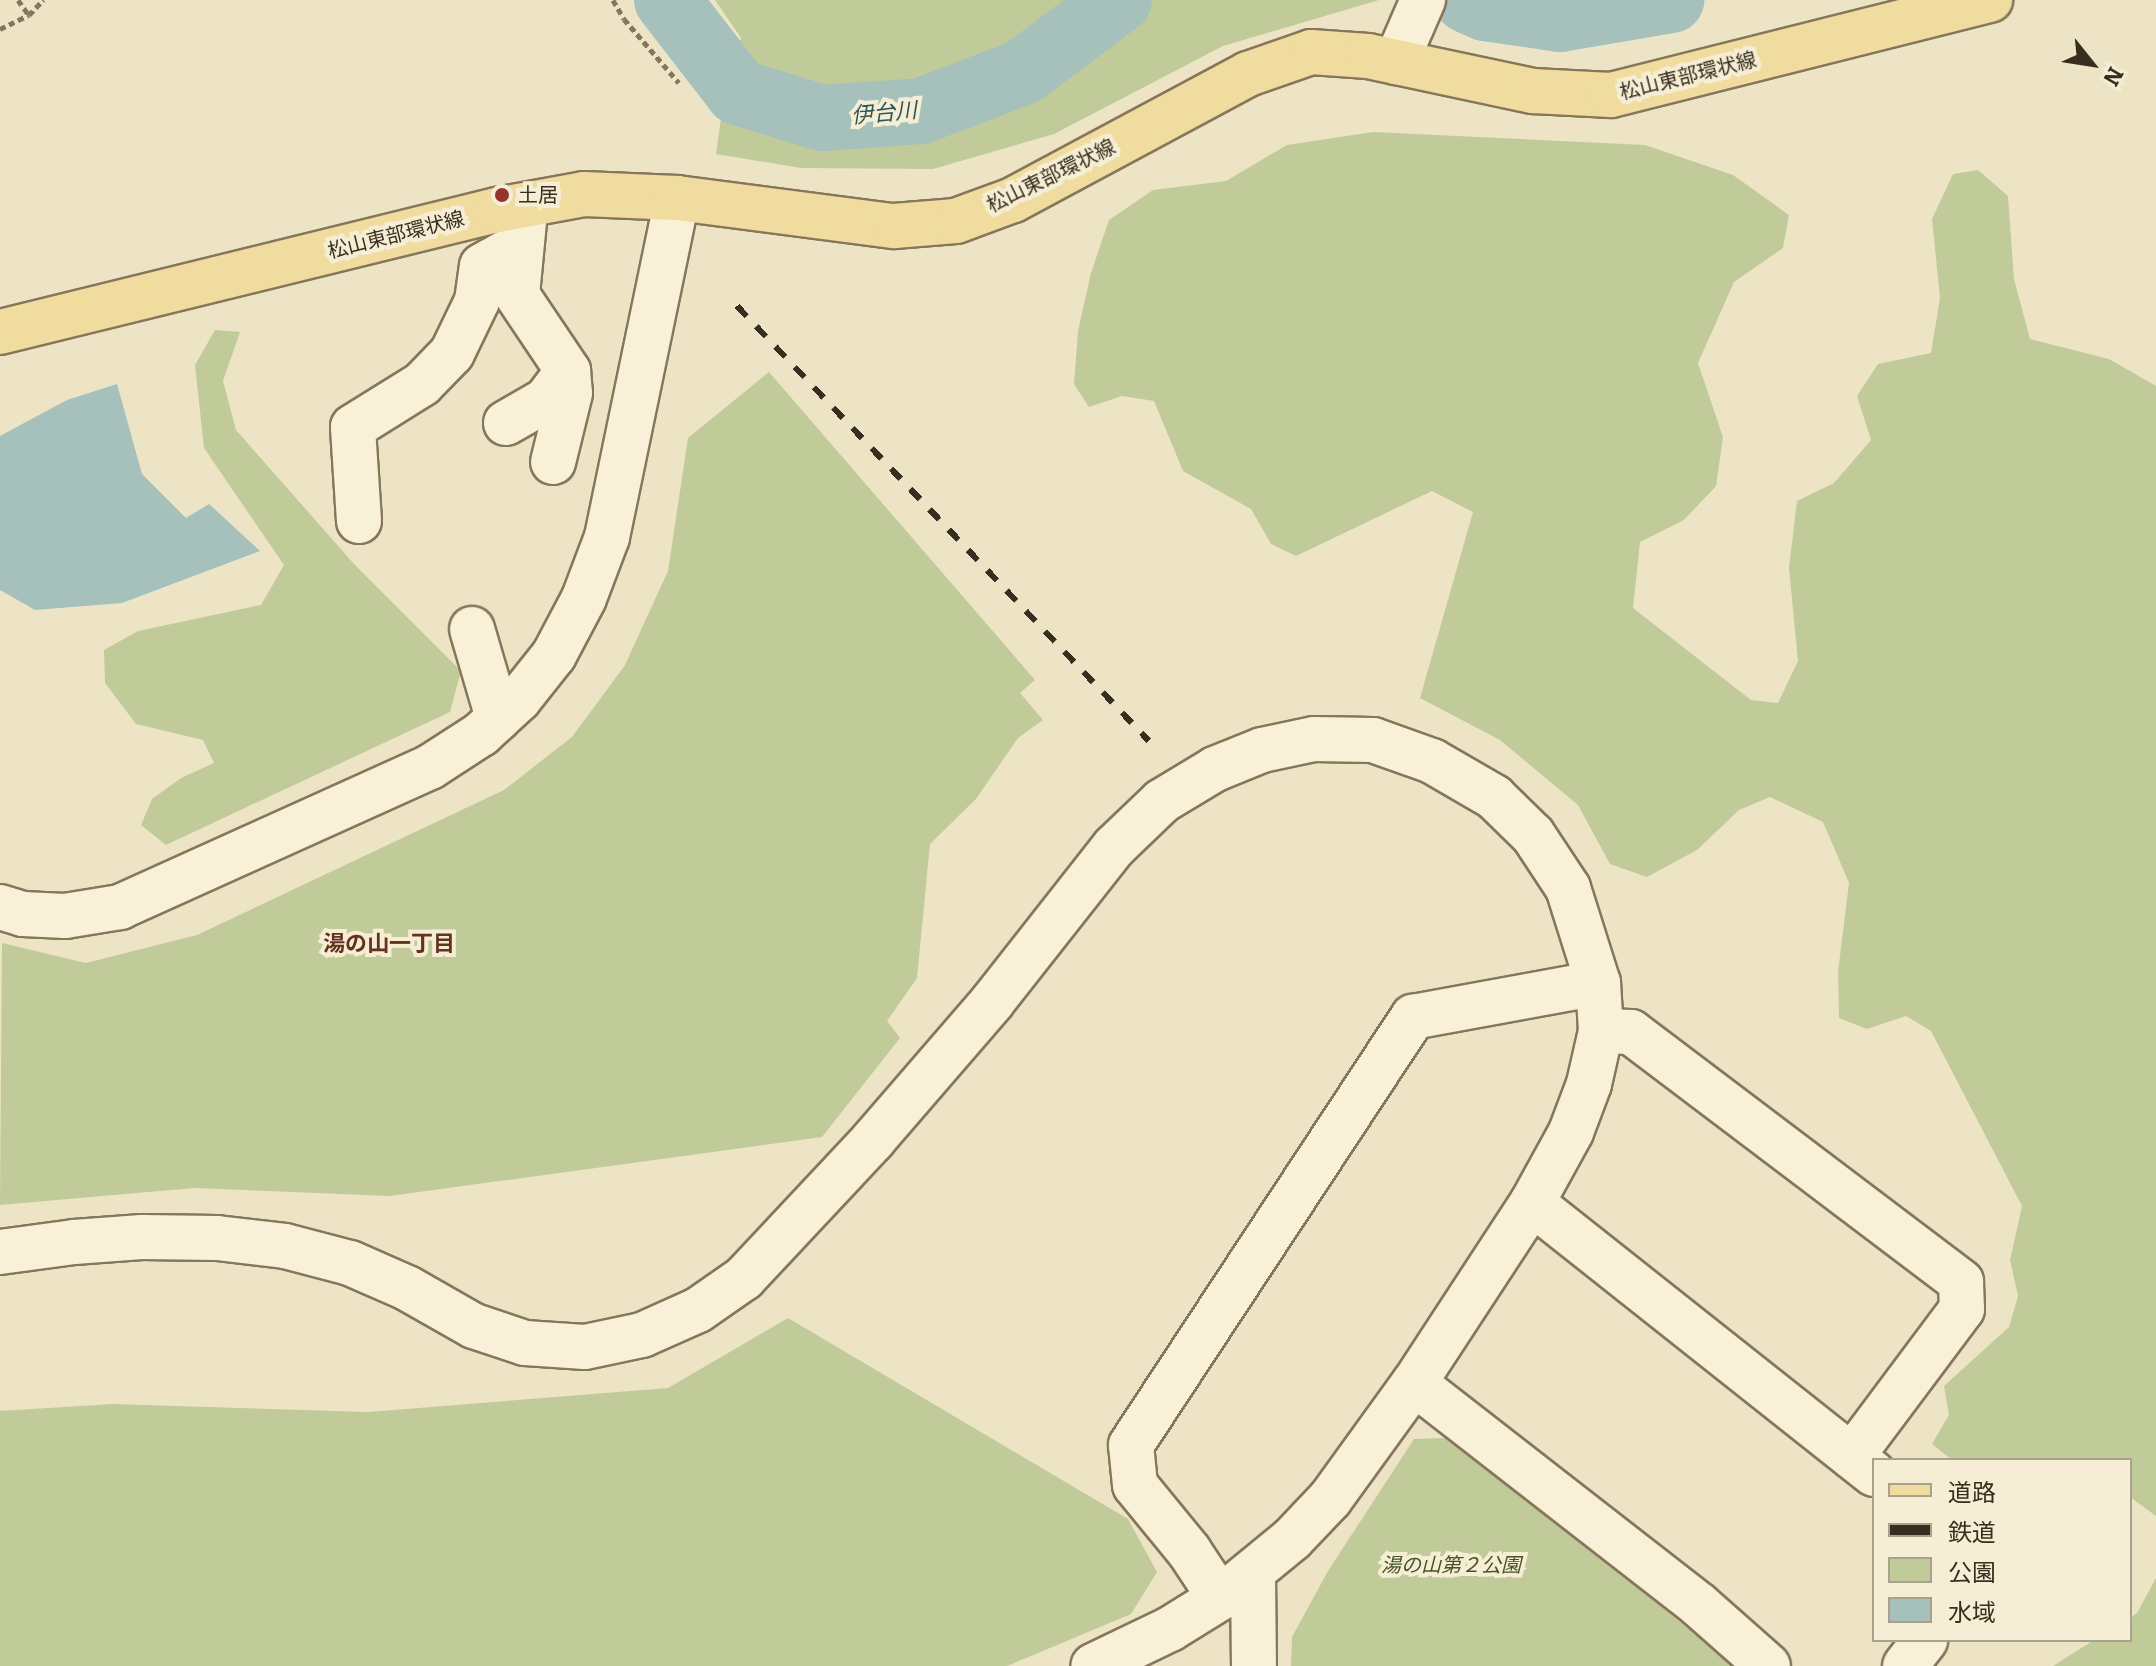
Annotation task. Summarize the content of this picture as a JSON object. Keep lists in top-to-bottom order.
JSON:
{
  "streets": {
    "main road": ["松山東部環状線"]
  },
  "districts": ["湯の山一丁目"],
  "water": ["伊台川"],
  "parks": ["湯の山第２公園"],
  "places": ["土居"],
  "legend": [
    "道路",
    "鉄道",
    "公園",
    "水域"
  ],
  "north": "bottom right"
}
